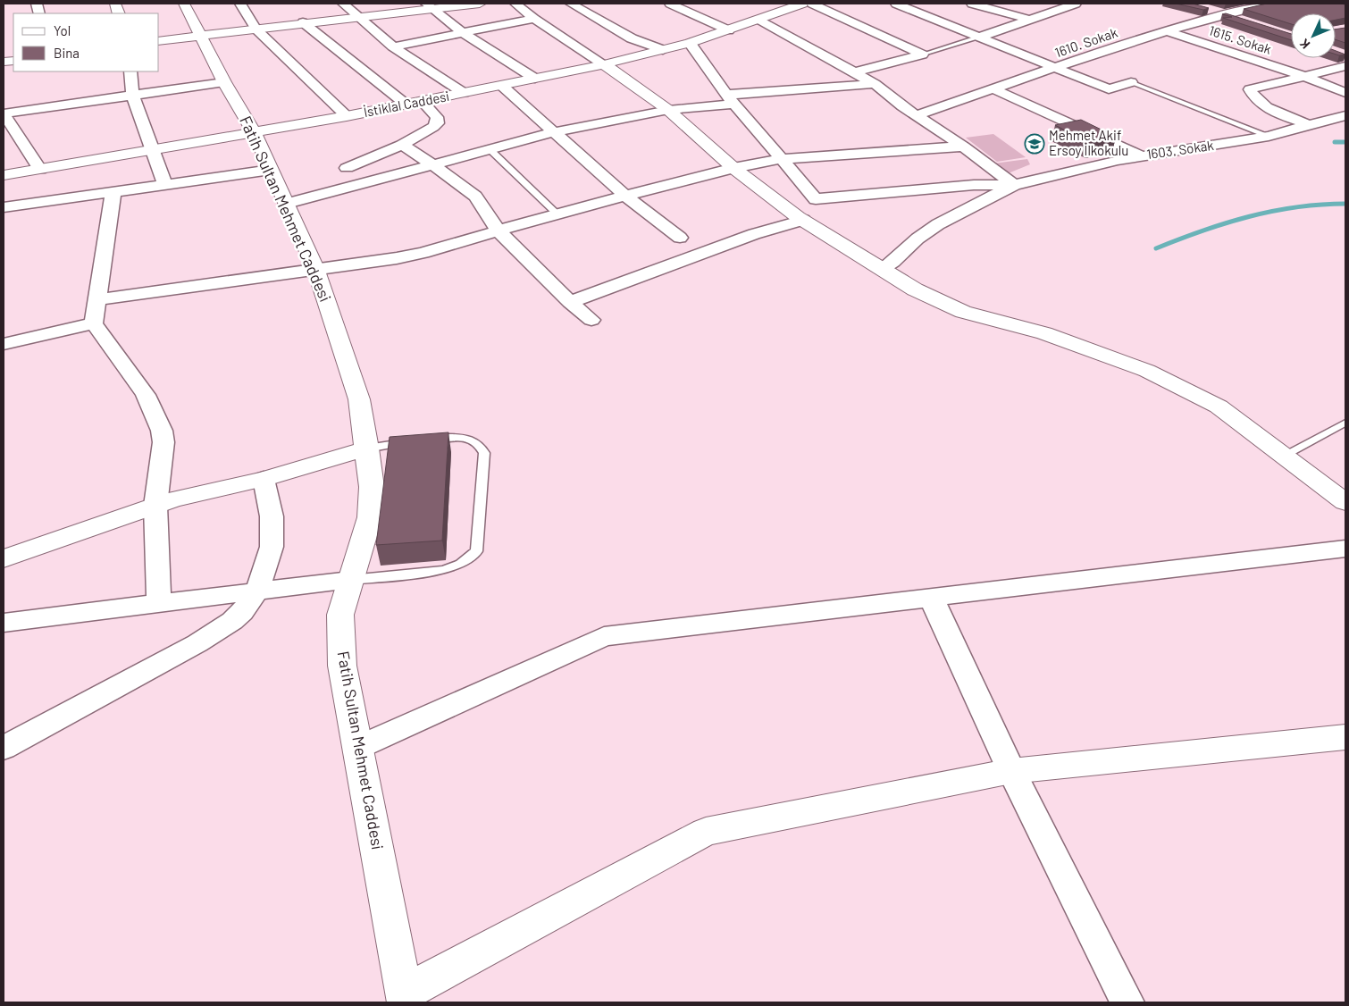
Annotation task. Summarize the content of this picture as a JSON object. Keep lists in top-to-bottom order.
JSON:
{
  "streets": {
    "street": [
      "1615. Sokak",
      "1610. Sokak",
      "İstiklal Caddesi",
      "1603. Sokak",
      "Fatih Sultan Mehmet Caddesi"
    ]
  },
  "crossings": [
    ["1615. Sokak", "1610. Sokak"],
    ["İstiklal Caddesi", "Fatih Sultan Mehmet Caddesi"]
  ],
  "places": {
    "school or university": ["Mehmet Akif Ersoy İlkokulu"]
  },
  "legend": ["Yol", "Bina"],
  "north": "bottom left"
}
